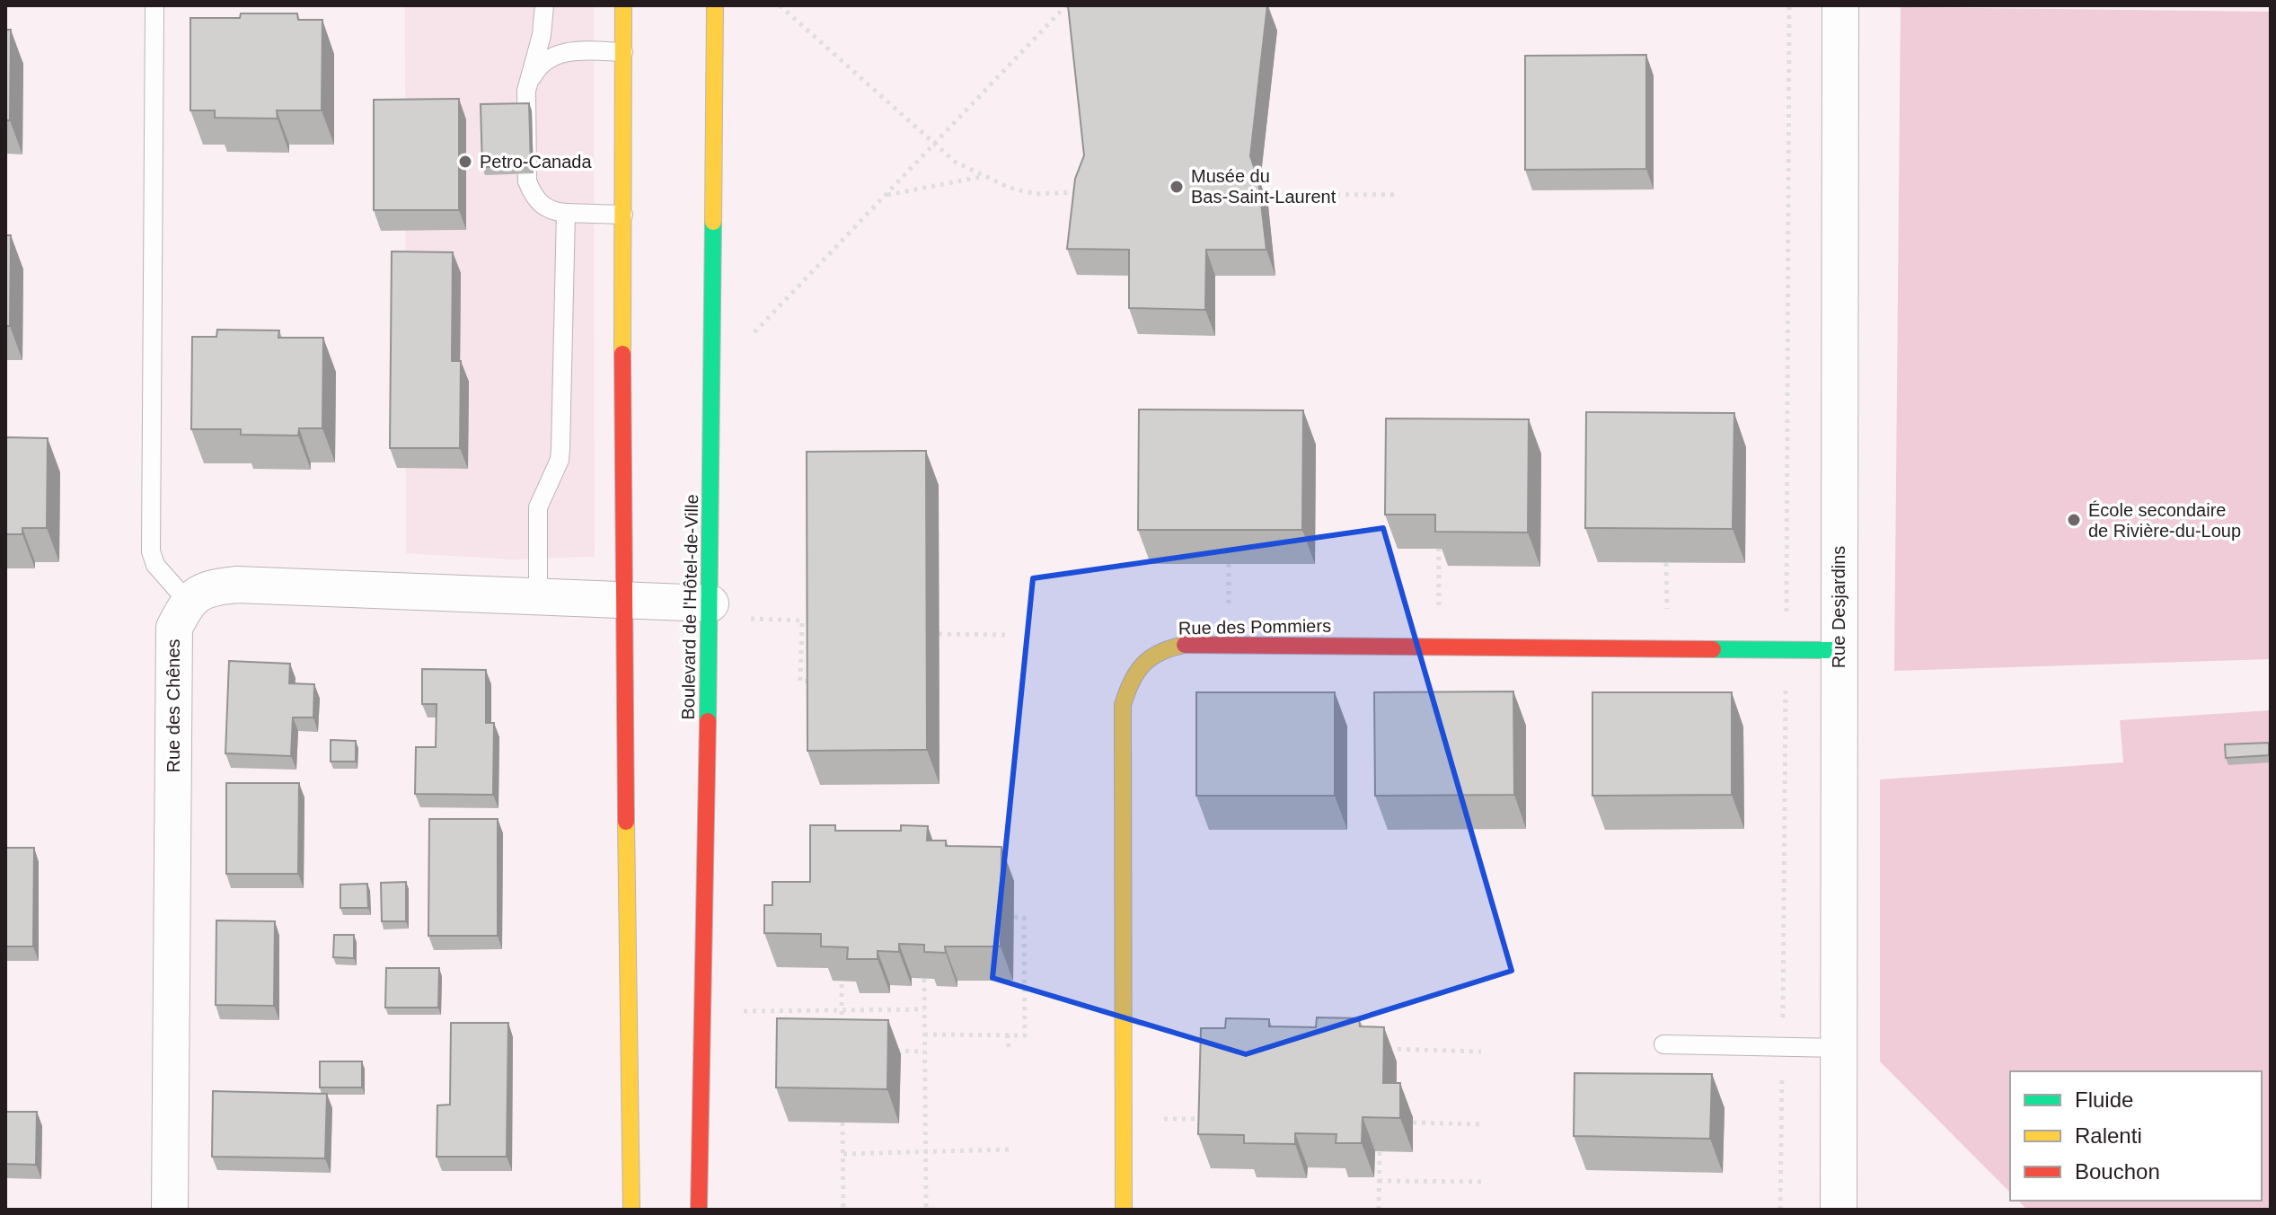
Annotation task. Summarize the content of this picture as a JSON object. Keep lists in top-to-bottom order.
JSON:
{
  "streets": {
    "main road": ["Boulevard de l'Hôtel-de-Ville", "Rue des Pommiers"],
    "street": ["Rue Desjardins", "Rue des Chênes"]
  },
  "crossings": [
    ["Rue Desjardins", "Rue des Pommiers"]
  ],
  "places": ["Petro-Canada", "Musée du Bas-Saint-Laurent", "École secondaire de Rivière-du-Loup"],
  "legend": ["Fluide", "Ralenti", "Bouchon"]
}
